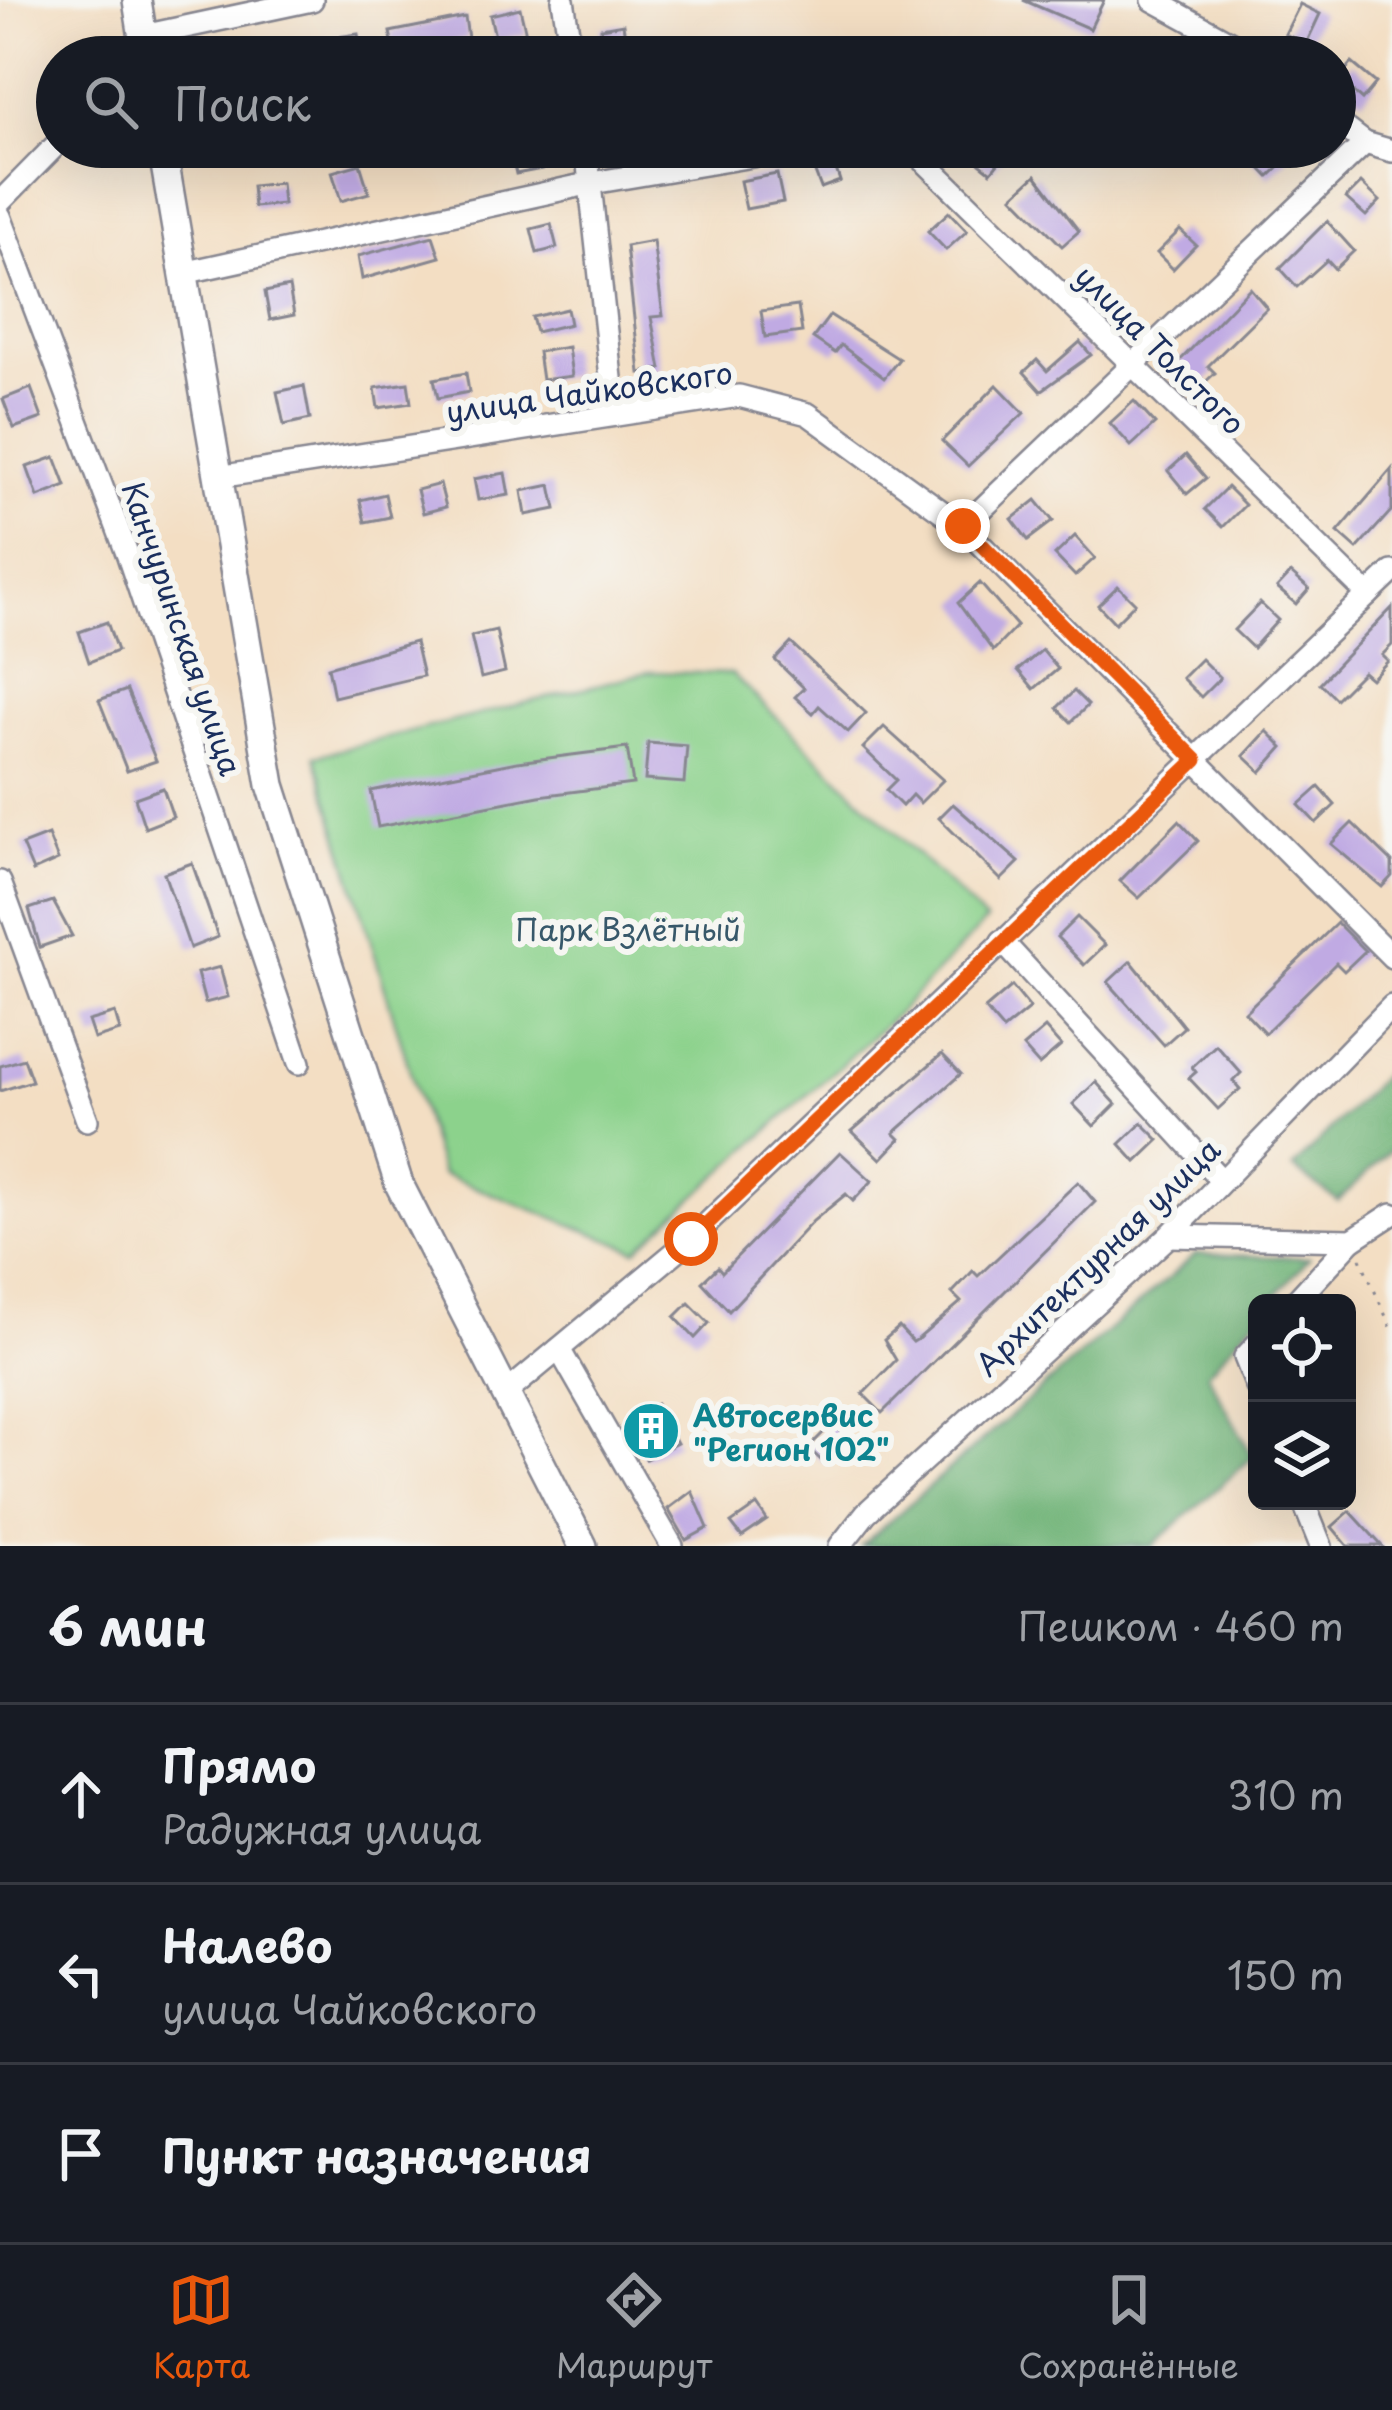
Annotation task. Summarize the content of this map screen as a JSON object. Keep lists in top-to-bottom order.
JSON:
{
  "streets": {
    "street": [
      "улица Толстого",
      "улица Чайковского",
      "Канчуринская улица",
      "Архитектурная улица"
    ]
  },
  "parks": ["Парк Взлётный"],
  "places": {
    "building": ["Автосервис \"Регион 102\""]
  },
  "page": {
    "search": "Поиск",
    "heading": ["6 мин", "Пешком · 460 m"],
    "list": [
      ["Прямо", "Радужная улица", "310 m"],
      ["Налево", "улица Чайковского", "150 m"],
      "Пункт назначения"
    ],
    "nav": ["Карта", "Маршрут", "Сохранённые"]
  }
}
